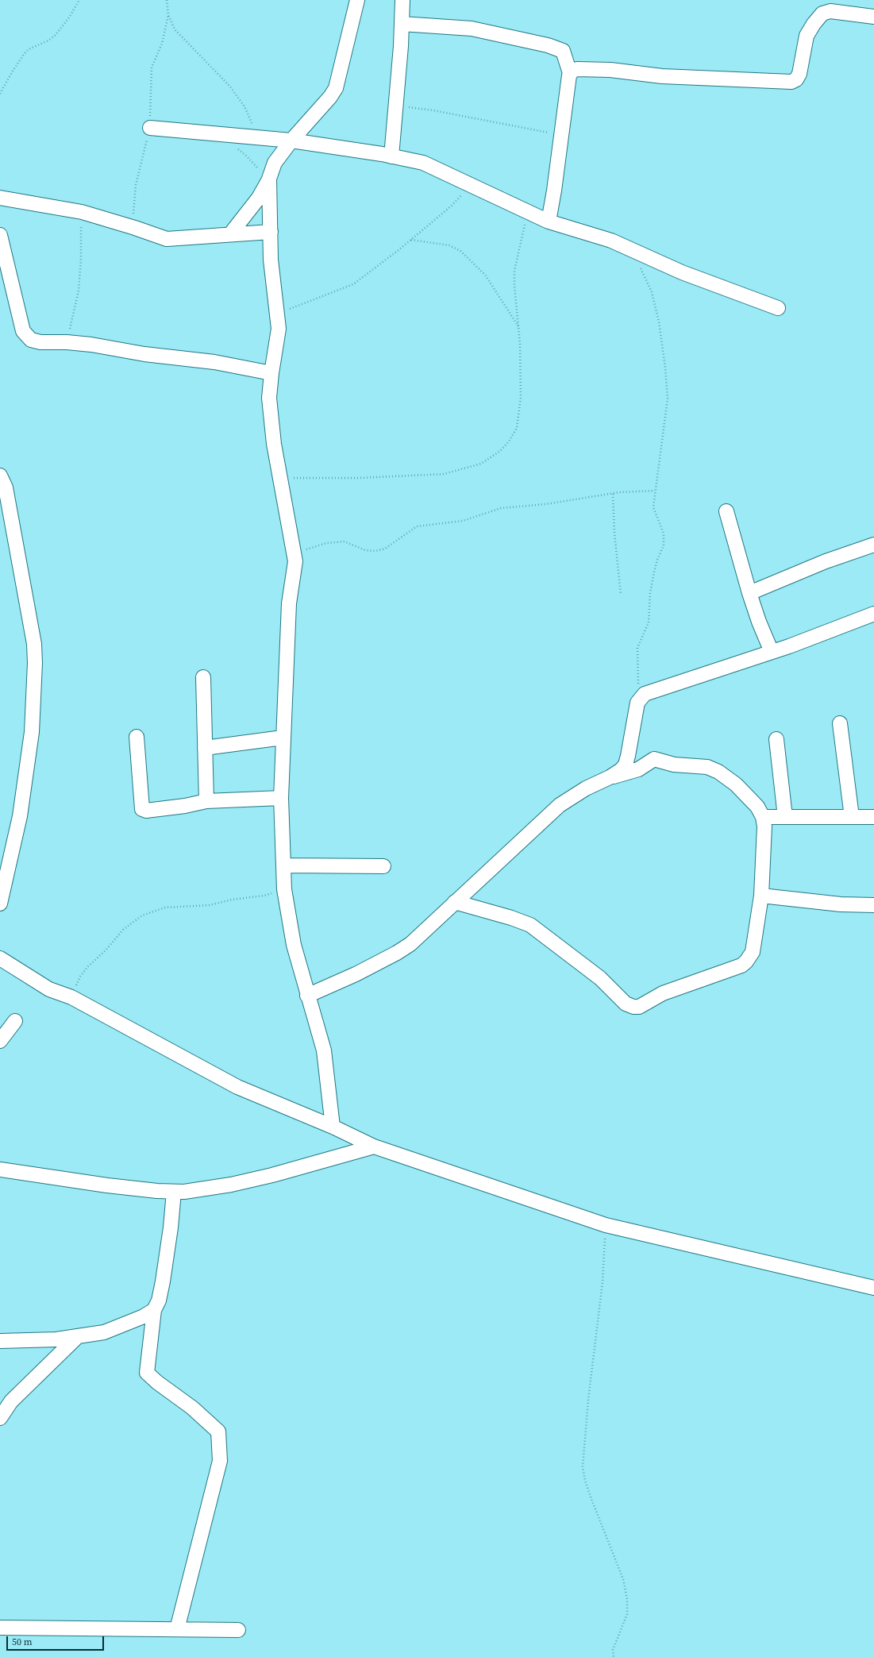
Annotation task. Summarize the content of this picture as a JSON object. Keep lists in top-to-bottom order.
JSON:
{
  "scale_bar": "50 m"
}
